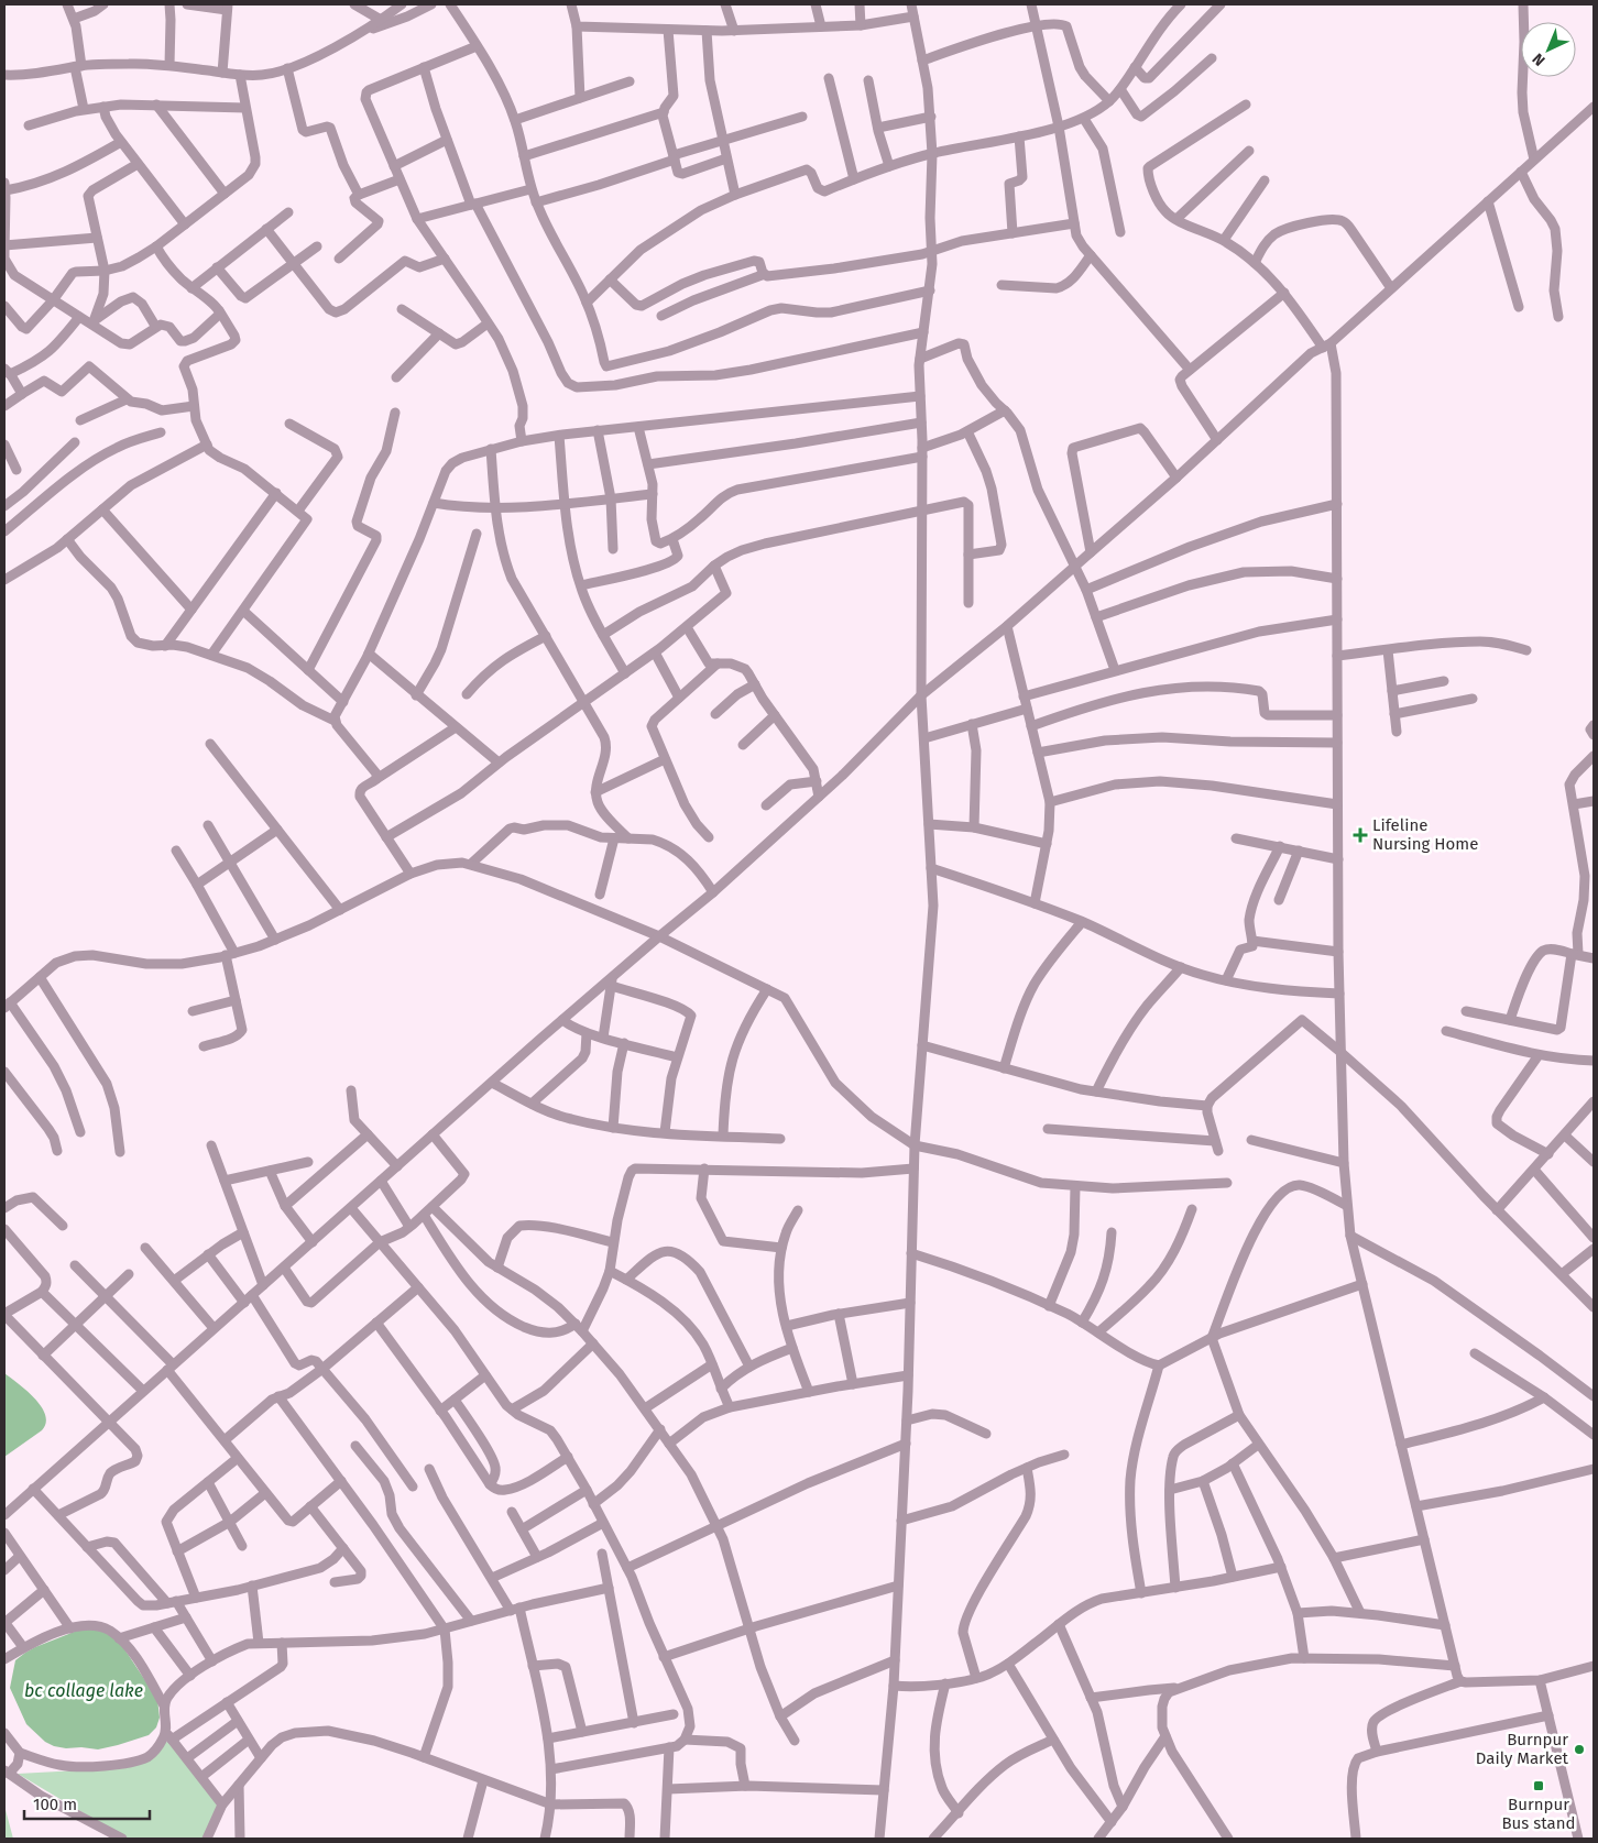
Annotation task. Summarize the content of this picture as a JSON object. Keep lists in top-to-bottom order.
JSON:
{
  "water": ["bc collage lake"],
  "places": {
    "health": ["Lifeline Nursing Home"],
    "other": ["Burnpur Daily Market"],
    "transit": ["Burnpur Bus stand"]
  },
  "scale_bar": "100 m",
  "north": "bottom left"
}
